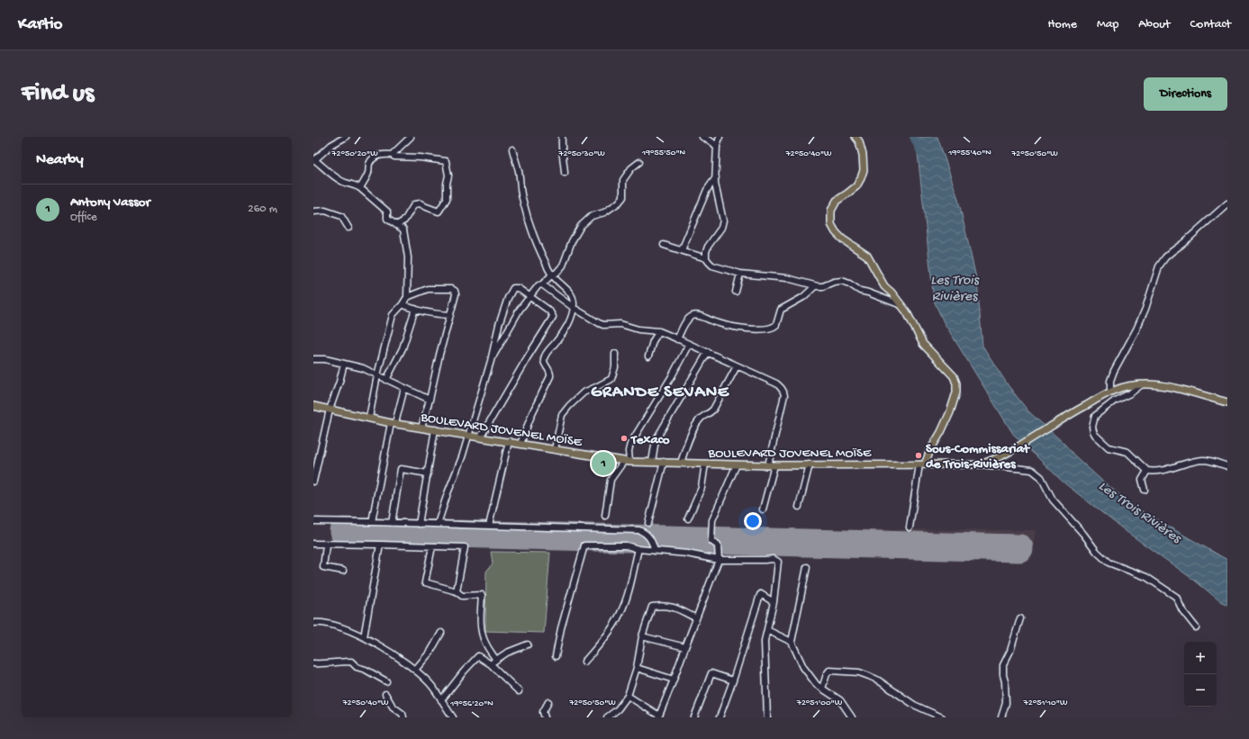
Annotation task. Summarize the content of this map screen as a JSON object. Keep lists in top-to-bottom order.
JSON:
{
  "streets": {
    "main road": ["BOULEVARD JOVENEL MOÏSE"]
  },
  "districts": ["GRANDE SEVANE"],
  "water": ["Les Trois Rivières"],
  "places": ["Texaco", "Sous-Commissariat de Trois-Rivières"],
  "page": {
    "header": "Kartio",
    "nav": [
      "Home",
      "Map",
      "About",
      "Contact"
    ],
    "buttons": "Directions",
    "title": "Find us",
    "heading": "Nearby",
    "list": [
      {
        "mark": "1",
        "name": "Antony Vassor",
        "note": "Office",
        "value": "260 m"
      }
    ],
    "pins": "1",
    "map_buttons": ["+", "−"]
  },
  "coordinates": [
    "19°55'50\"N",
    "19°55'40\"N",
    "72°50'20\"W",
    "72°50'30\"W",
    "72°50'40\"W",
    "72°50'50\"W",
    "72°51'00\"W",
    "72°51'10\"W",
    "19°56'20\"N"
  ]
}
